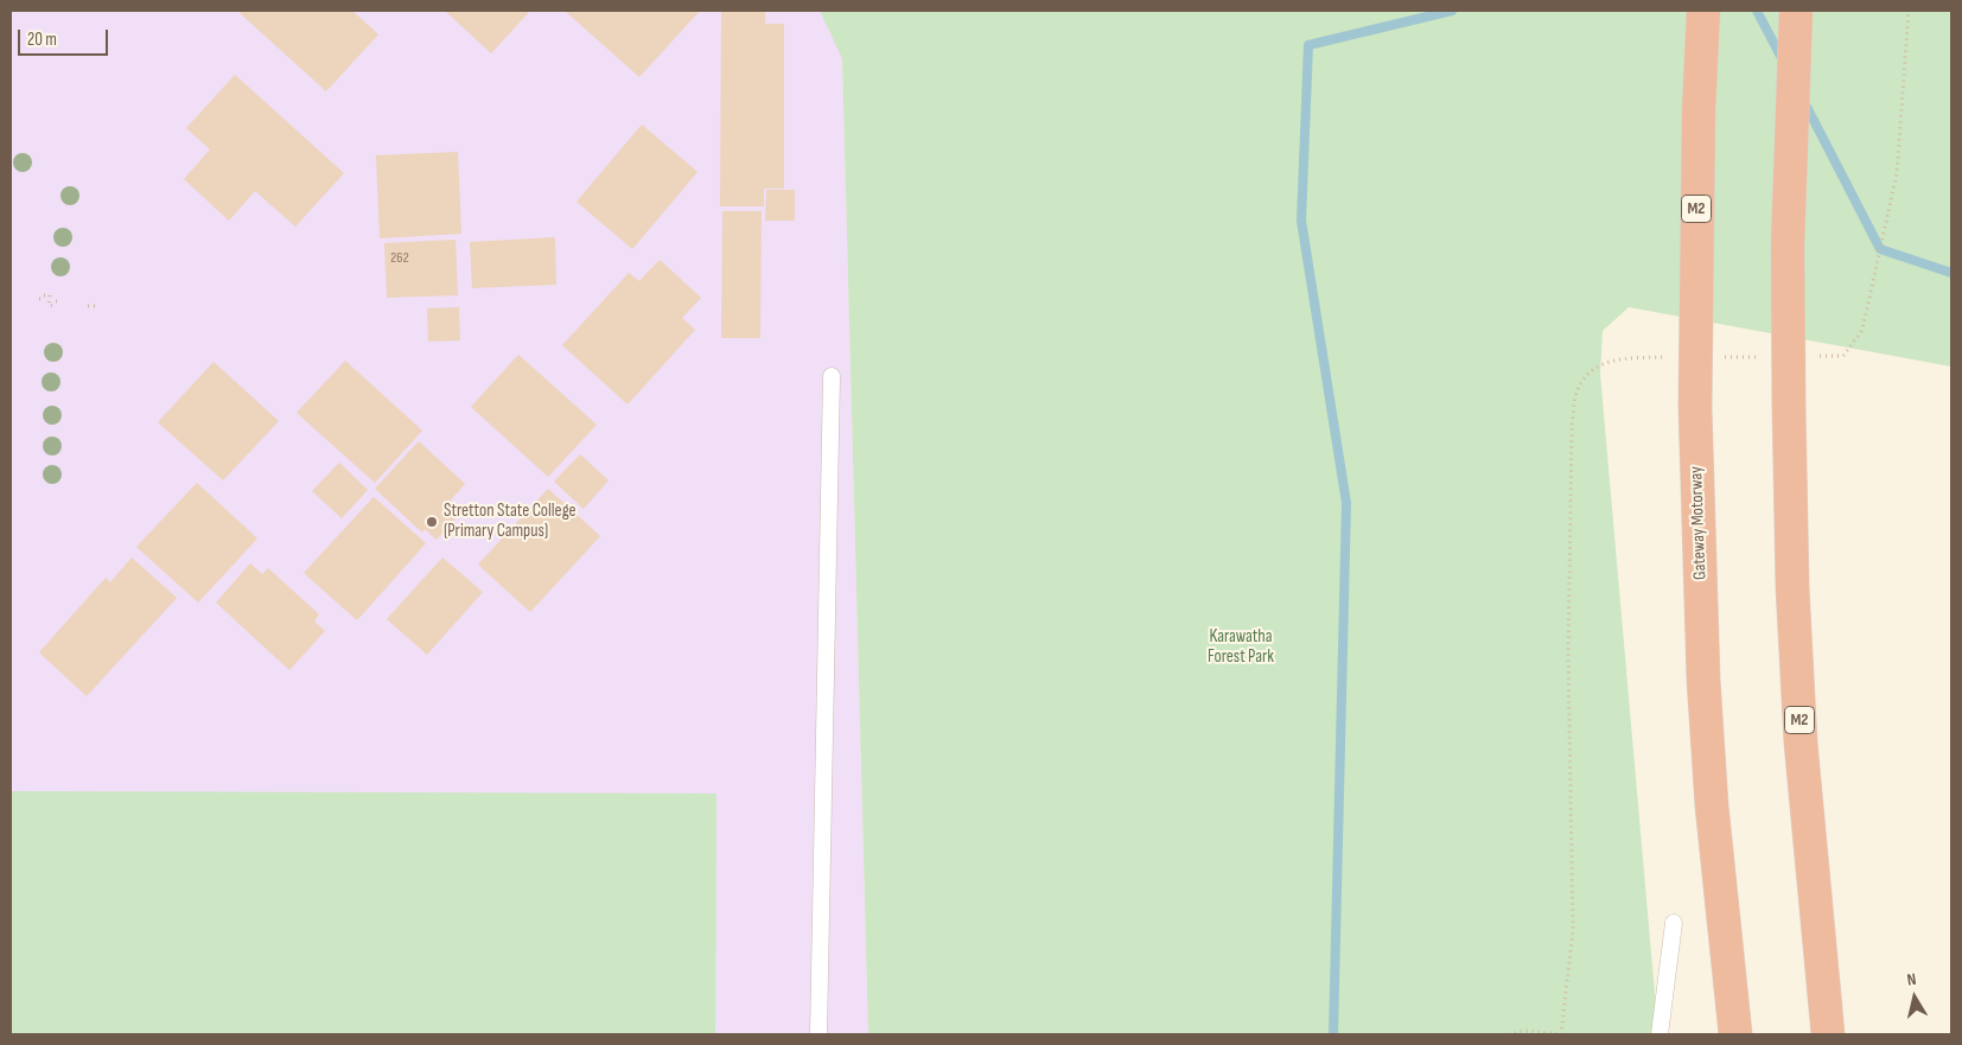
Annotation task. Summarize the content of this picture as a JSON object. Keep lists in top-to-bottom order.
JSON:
{
  "streets": {
    "highway": ["M2", "Gateway Motorway"]
  },
  "parks": ["Karawatha Forest Park"],
  "places": ["Stretton State College (Primary Campus)"],
  "house_numbers": ["262"],
  "scale_bar": "20 m",
  "north": "top"
}
